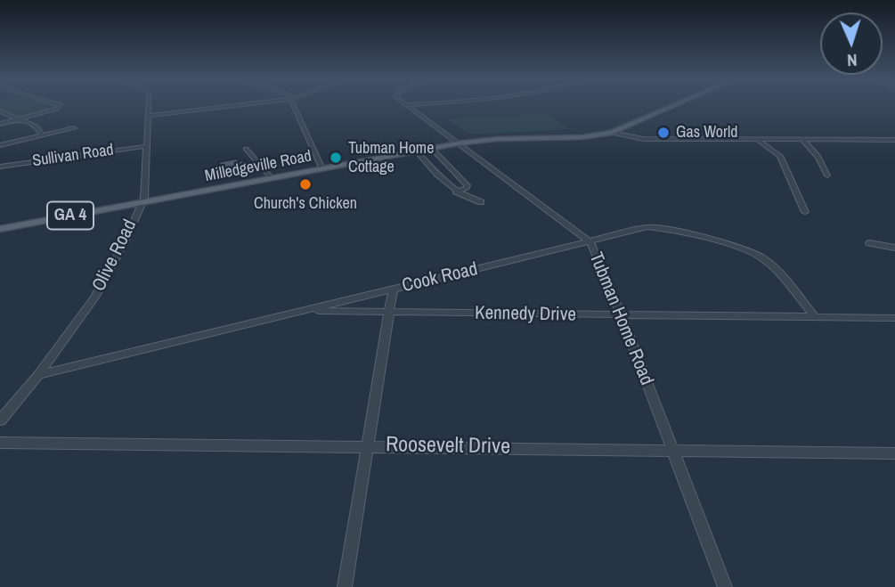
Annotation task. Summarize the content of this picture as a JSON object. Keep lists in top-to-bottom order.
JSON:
{
  "streets": {
    "main road": ["Milledgeville Road", "GA 4"],
    "street": [
      "Sullivan Road",
      "Olive Road",
      "Cook Road",
      "Kennedy Drive",
      "Tubman Home Road",
      "Roosevelt Drive"
    ]
  },
  "crossings": [
    ["Sullivan Road", "Olive Road"],
    ["Milledgeville Road", "GA 4"],
    ["Milledgeville Road", "Olive Road"],
    ["Milledgeville Road", "Tubman Home Road"],
    ["Olive Road", "Cook Road"],
    ["Cook Road", "Kennedy Drive"],
    ["Cook Road", "Tubman Home Road"],
    ["Kennedy Drive", "Tubman Home Road"],
    ["Tubman Home Road", "Roosevelt Drive"]
  ],
  "places": ["Gas World", "Tubman Home Cottage", "Church's Chicken"],
  "north": "bottom"
}
